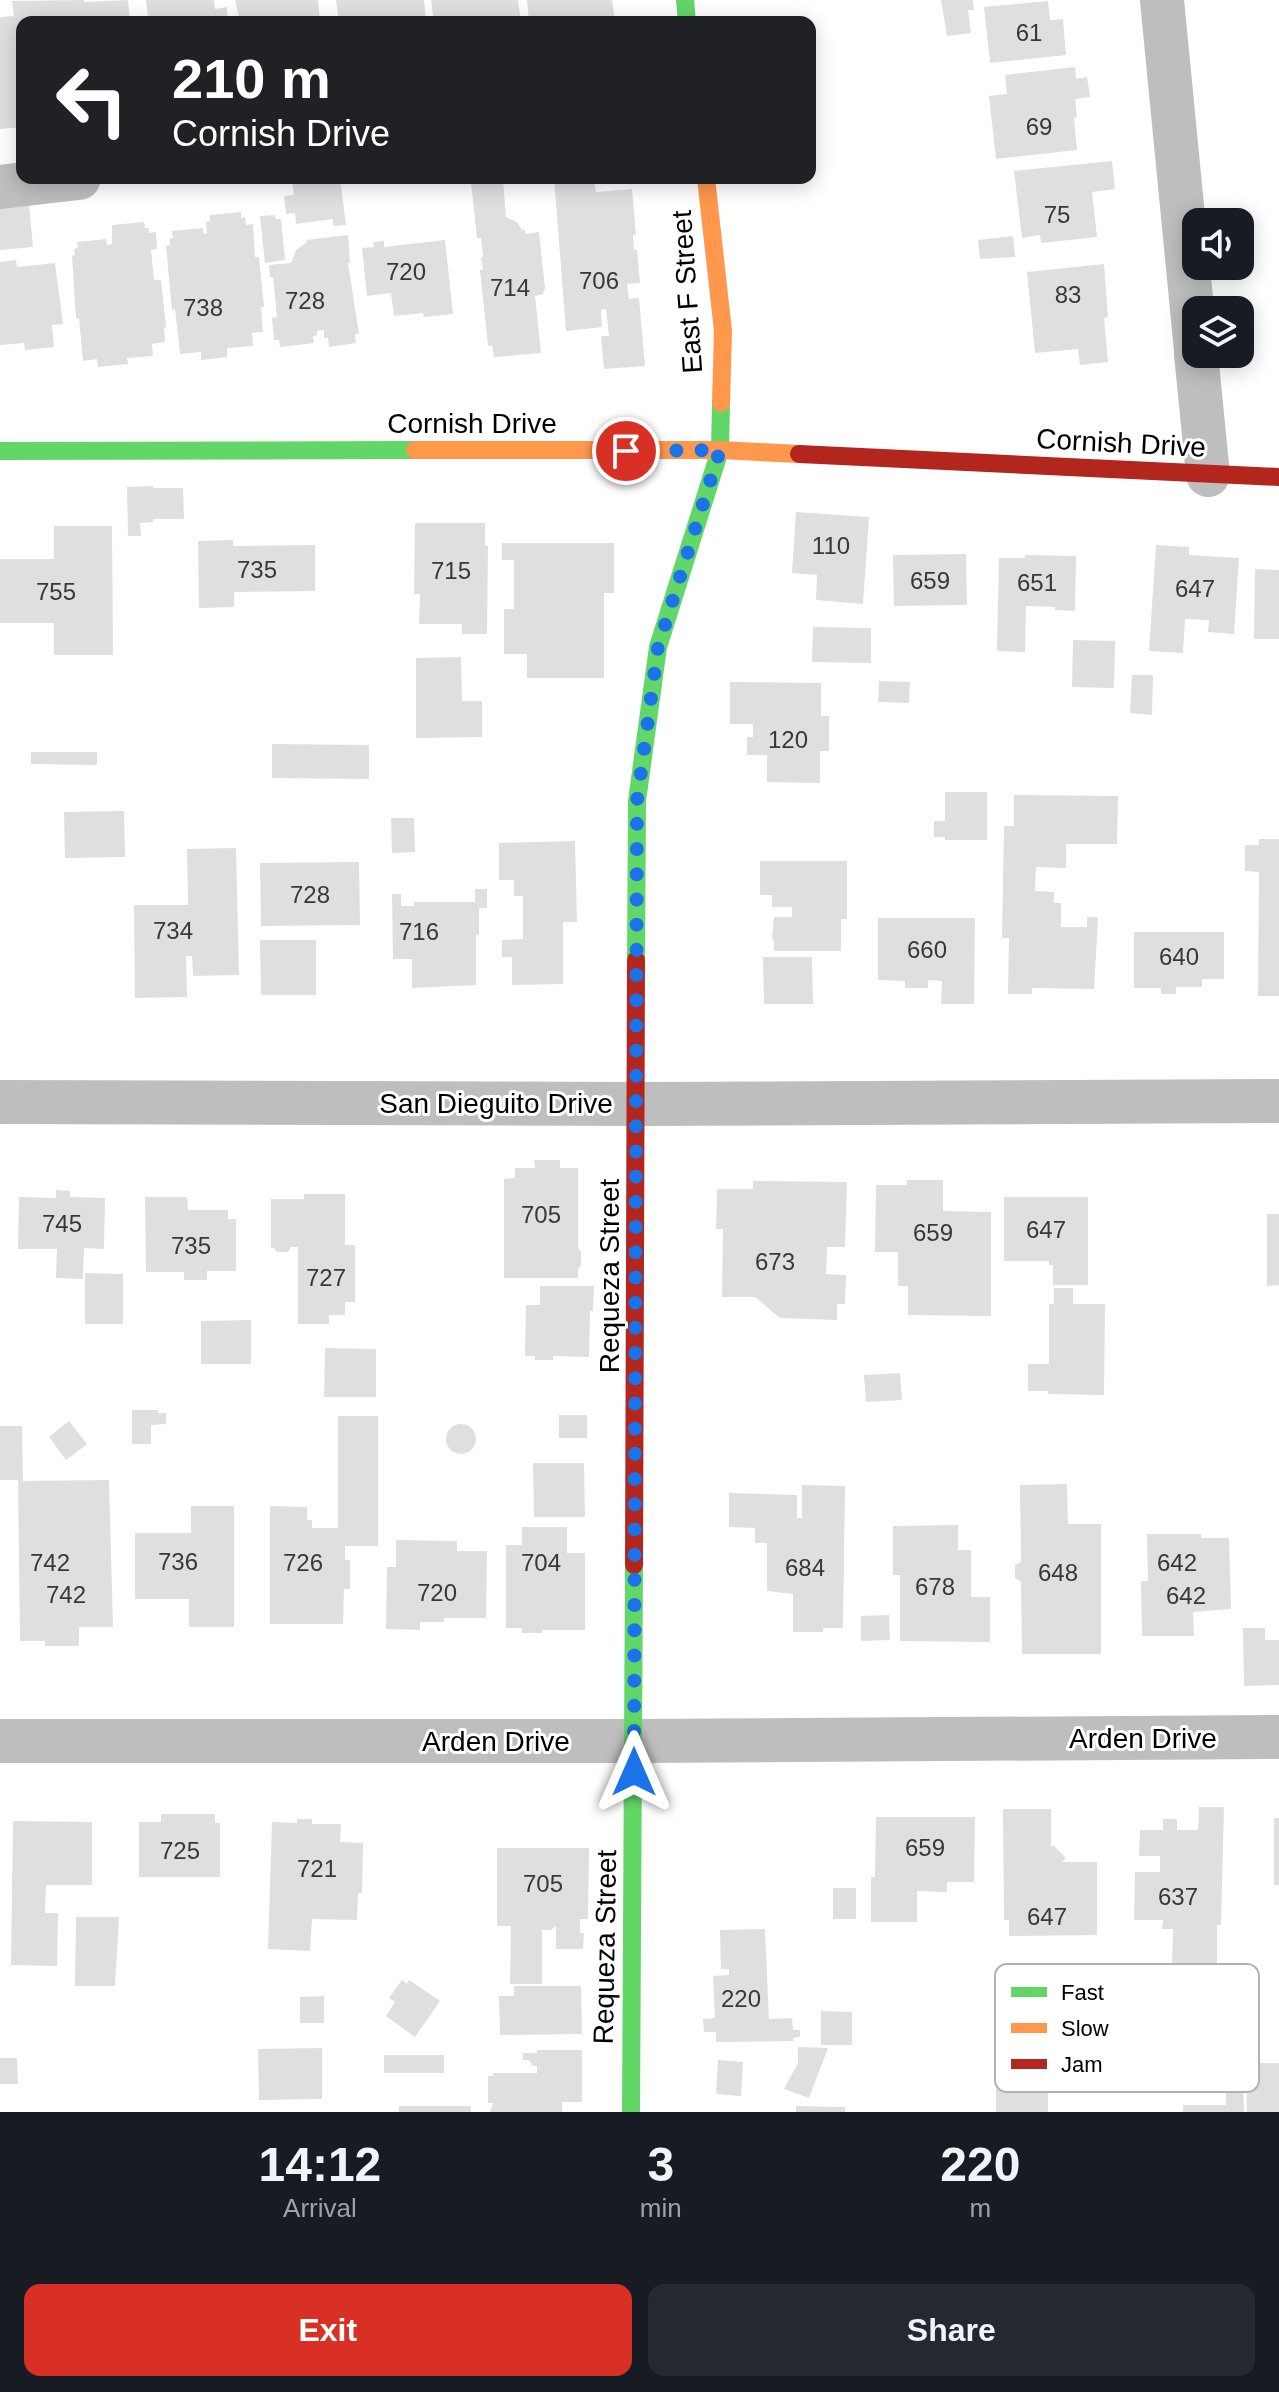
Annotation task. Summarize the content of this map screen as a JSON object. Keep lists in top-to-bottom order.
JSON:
{
  "streets": {
    "street": [
      "East F Street",
      "Cornish Drive",
      "San Dieguito Drive",
      "Requeza Street",
      "Arden Drive"
    ]
  },
  "crossings": [
    ["East F Street", "Cornish Drive"],
    ["East F Street", "Requeza Street"],
    ["Cornish Drive", "Requeza Street"],
    ["San Dieguito Drive", "Requeza Street"],
    ["Requeza Street", "Arden Drive"]
  ],
  "house_numbers": [
    "61",
    "69",
    "75",
    "720",
    "706",
    "714",
    "83",
    "728",
    "738",
    "110",
    "735",
    "715",
    "659",
    "651",
    "647",
    "755",
    "120",
    "728",
    "734",
    "716",
    "660",
    "640",
    "705",
    "745",
    "647",
    "659",
    "735",
    "673",
    "727",
    "736",
    "742",
    "726",
    "704",
    "642",
    "684",
    "648",
    "678",
    "720",
    "742",
    "642",
    "659",
    "725",
    "721",
    "705",
    "637",
    "647",
    "220"
  ],
  "legend": ["Fast", "Slow", "Jam"],
  "page": {
    "turn": ["210 m", "Cornish Drive"],
    "eta": [
      "14:12",
      "Arrival",
      "3",
      "min",
      "220",
      "m"
    ],
    "buttons": ["Exit", "Share"]
  }
}
